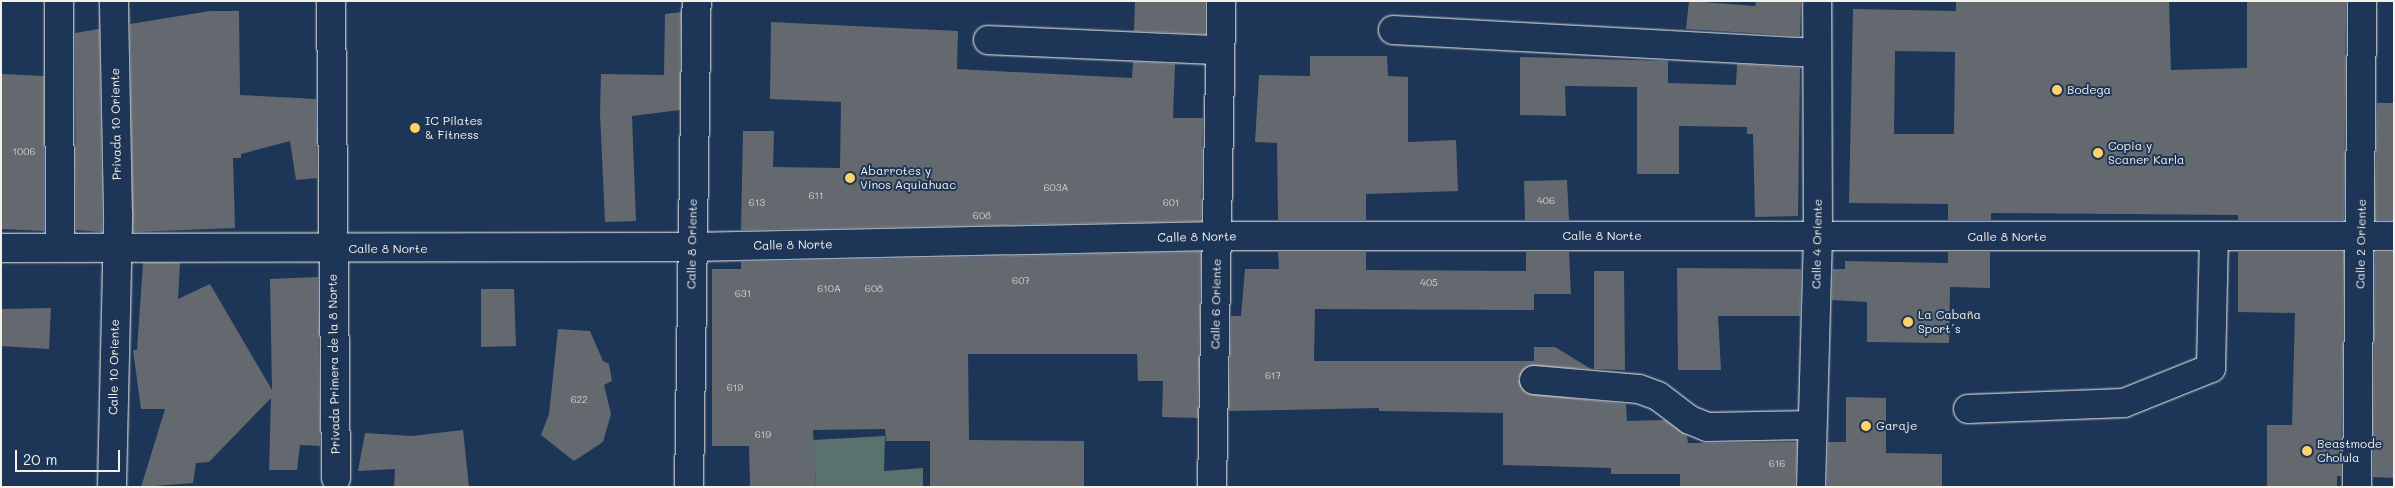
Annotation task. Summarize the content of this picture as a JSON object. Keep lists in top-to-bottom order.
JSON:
{
  "streets": {
    "street": [
      "Privada 10 Oriente",
      "Calle 8 Norte",
      "Calle 8 Oriente",
      "Calle 4 Oriente",
      "Calle 2 Oriente",
      "Calle 6 Oriente",
      "Privada Primera de la 8 Norte",
      "Calle 10 Oriente"
    ]
  },
  "crossings": [
    ["Privada 10 Oriente", "Calle 8 Norte"],
    ["Privada 10 Oriente", "Calle 10 Oriente"],
    ["Calle 8 Norte", "Calle 8 Oriente"],
    ["Calle 8 Norte", "Calle 4 Oriente"],
    ["Calle 8 Norte", "Calle 2 Oriente"],
    ["Calle 8 Norte", "Calle 6 Oriente"],
    ["Calle 8 Norte", "Privada Primera de la 8 Norte"],
    ["Calle 8 Norte", "Calle 10 Oriente"]
  ],
  "places": [
    "Bodega",
    "IC Pilates & Fitness",
    "Copia y Scaner Karla",
    "Abarrotes y Vinos Aquiahuac",
    "La Cabaña Sport´s",
    "Garaje",
    "Beastmode Cholula"
  ],
  "house_numbers": [
    "1006",
    "603A",
    "611",
    "406",
    "613",
    "601",
    "608",
    "607",
    "405",
    "610A",
    "608",
    "631",
    "617",
    "619",
    "622",
    "619",
    "616"
  ],
  "scale_bar": "20 m"
}
